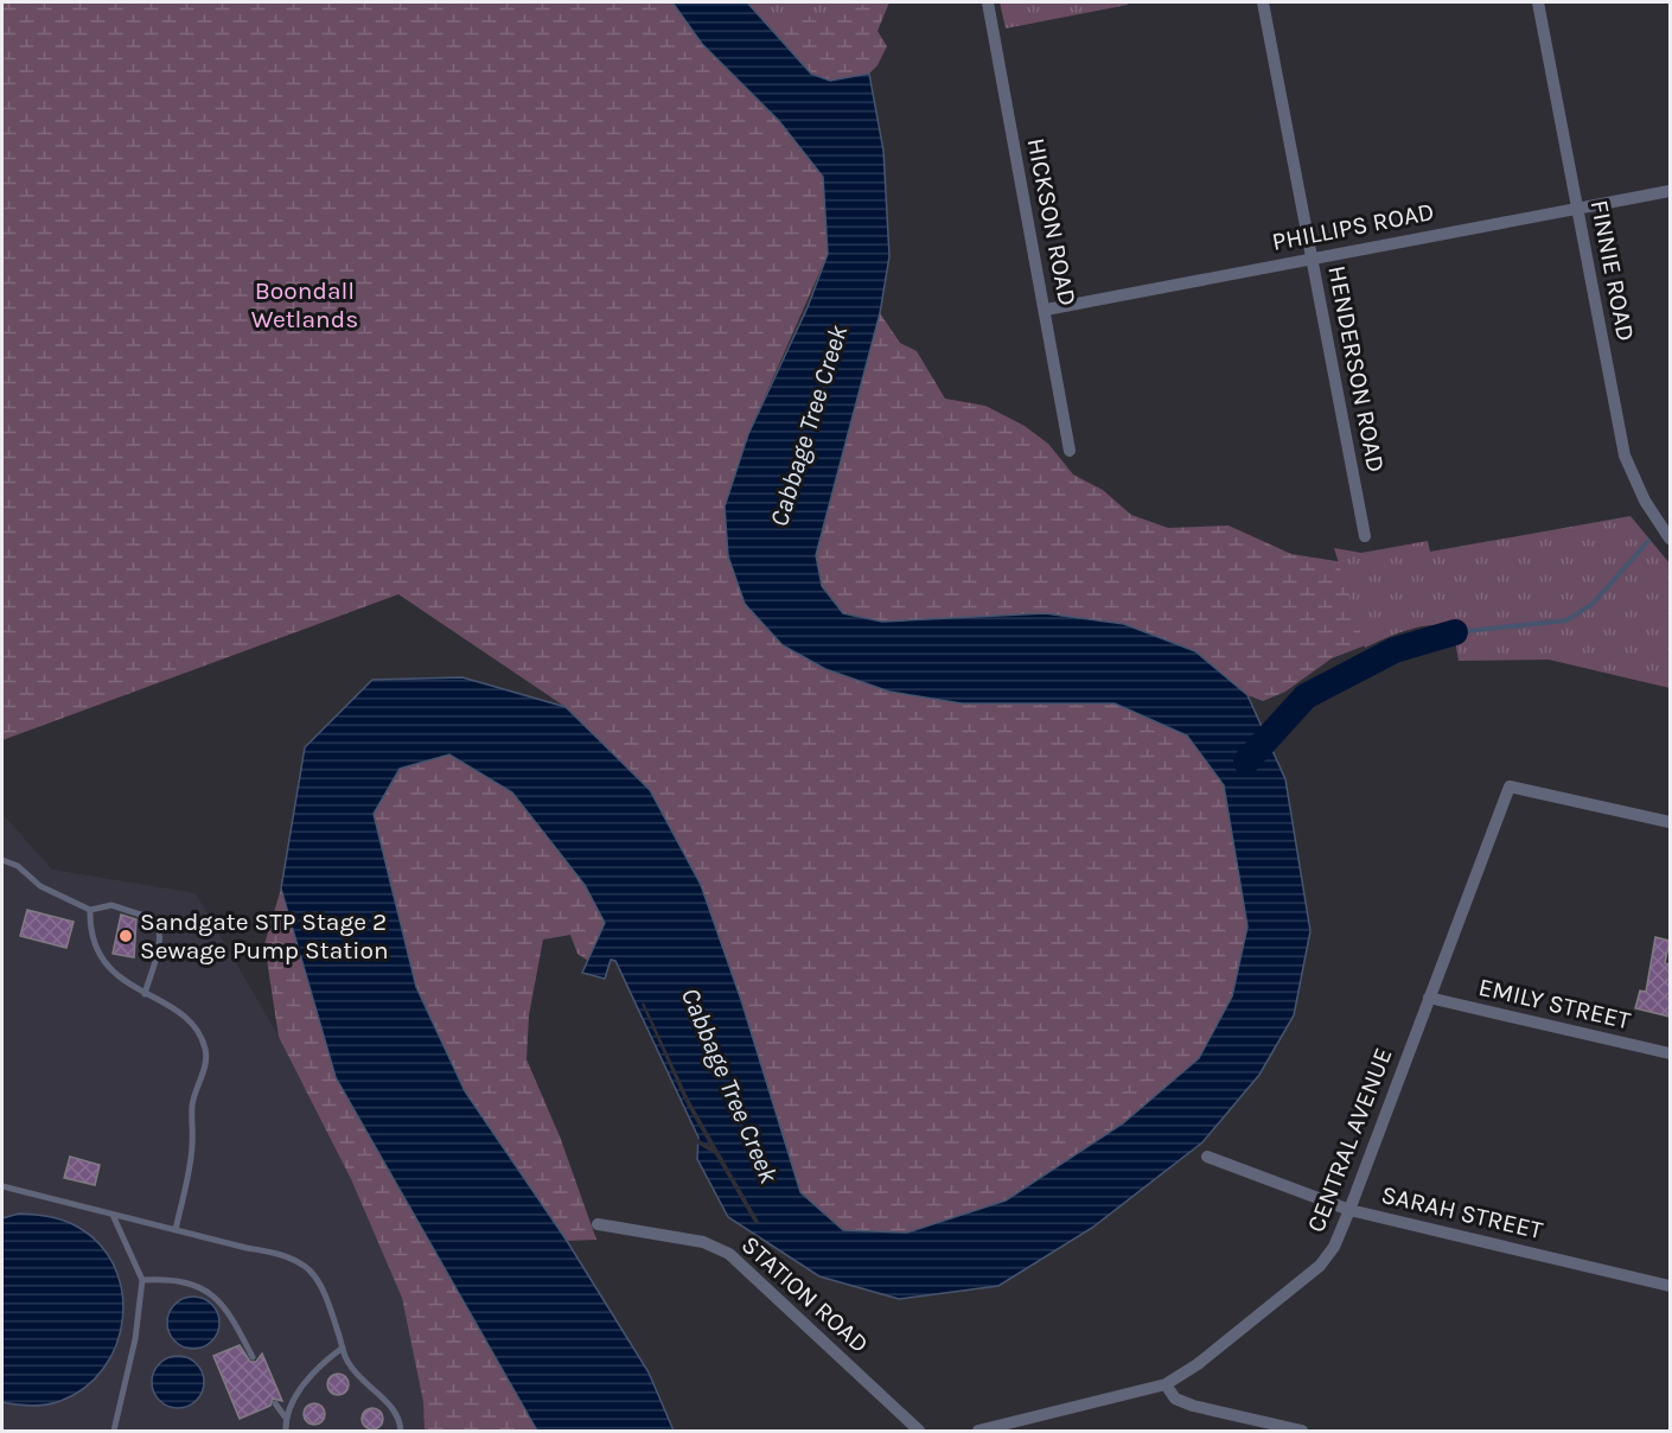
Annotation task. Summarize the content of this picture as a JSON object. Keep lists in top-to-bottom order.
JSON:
{
  "streets": {
    "street": [
      "HICKSON ROAD",
      "PHILLIPS ROAD",
      "FINNIE ROAD",
      "HENDERSON ROAD",
      "EMILY STREET",
      "CENTRAL AVENUE",
      "SARAH STREET",
      "STATION ROAD"
    ]
  },
  "crossings": [
    ["HICKSON ROAD", "PHILLIPS ROAD"],
    ["PHILLIPS ROAD", "FINNIE ROAD"],
    ["PHILLIPS ROAD", "HENDERSON ROAD"],
    ["EMILY STREET", "CENTRAL AVENUE"],
    ["CENTRAL AVENUE", "SARAH STREET"]
  ],
  "water": ["Cabbage Tree Creek"],
  "parks": ["Boondall Wetlands"],
  "places": ["Sandgate STP Stage 2 Sewage Pump Station"]
}
